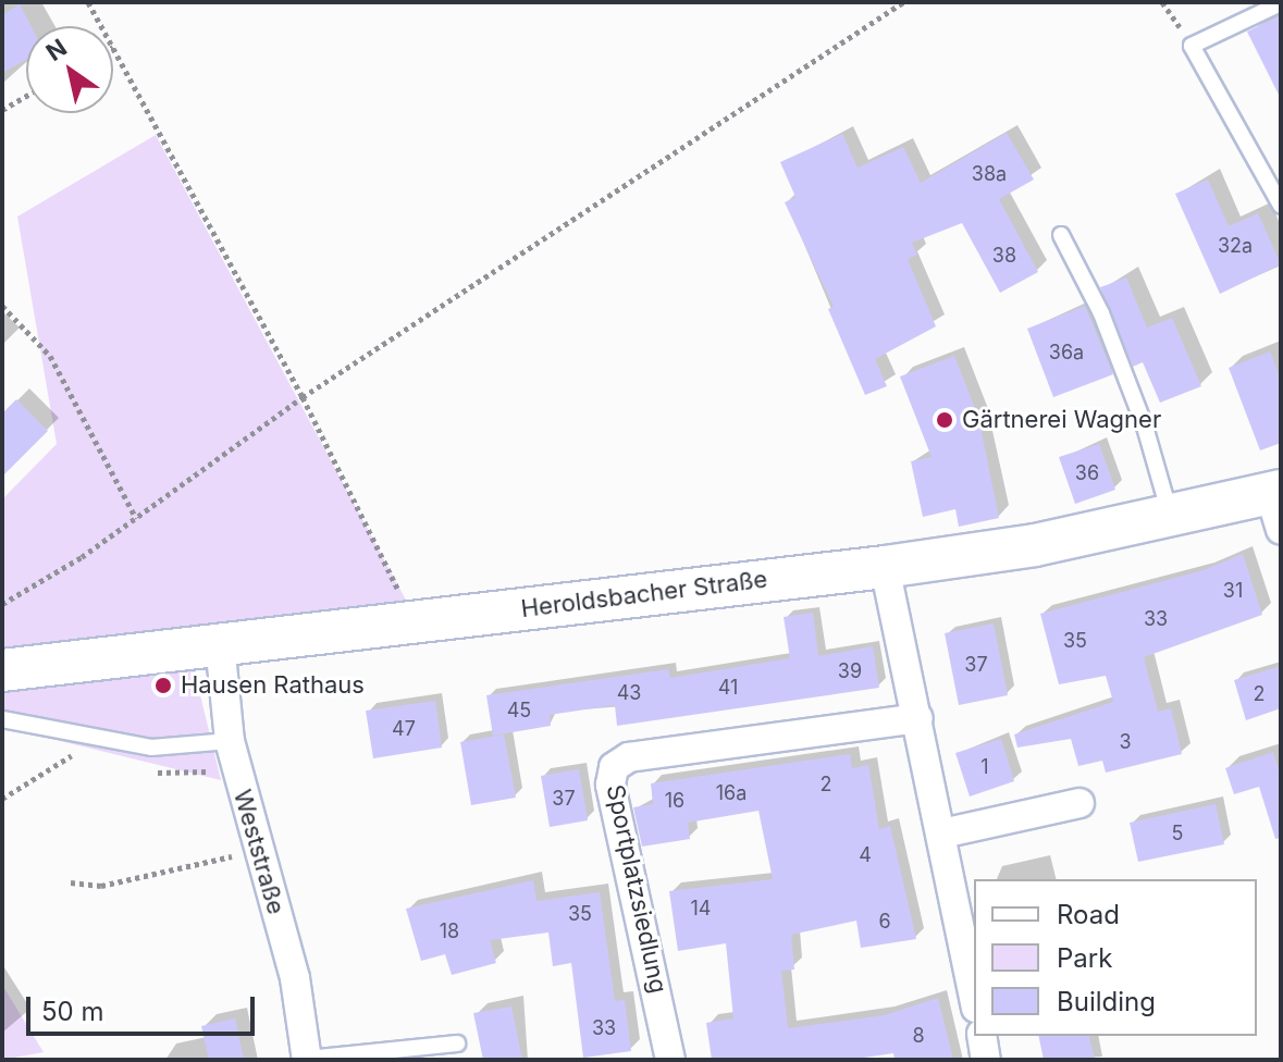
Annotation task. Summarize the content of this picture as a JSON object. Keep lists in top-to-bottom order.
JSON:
{
  "streets": {
    "street": ["Heroldsbacher Straße", "Weststraße", "Sportplatzsiedlung"]
  },
  "crossings": [
    ["Heroldsbacher Straße", "Weststraße"]
  ],
  "places": ["Gärtnerei Wagner", "Hausen Rathaus"],
  "house_numbers": [
    "38a",
    "32a",
    "38",
    "36a",
    "36",
    "31",
    "33",
    "35",
    "37",
    "39",
    "41",
    "43",
    "2",
    "45",
    "47",
    "3",
    "1",
    "2",
    "16a",
    "37",
    "16",
    "5",
    "4",
    "14",
    "35",
    "6",
    "18",
    "33",
    "8"
  ],
  "legend": ["Road", "Park", "Building"],
  "scale_bar": "50 m",
  "north": "top left"
}
